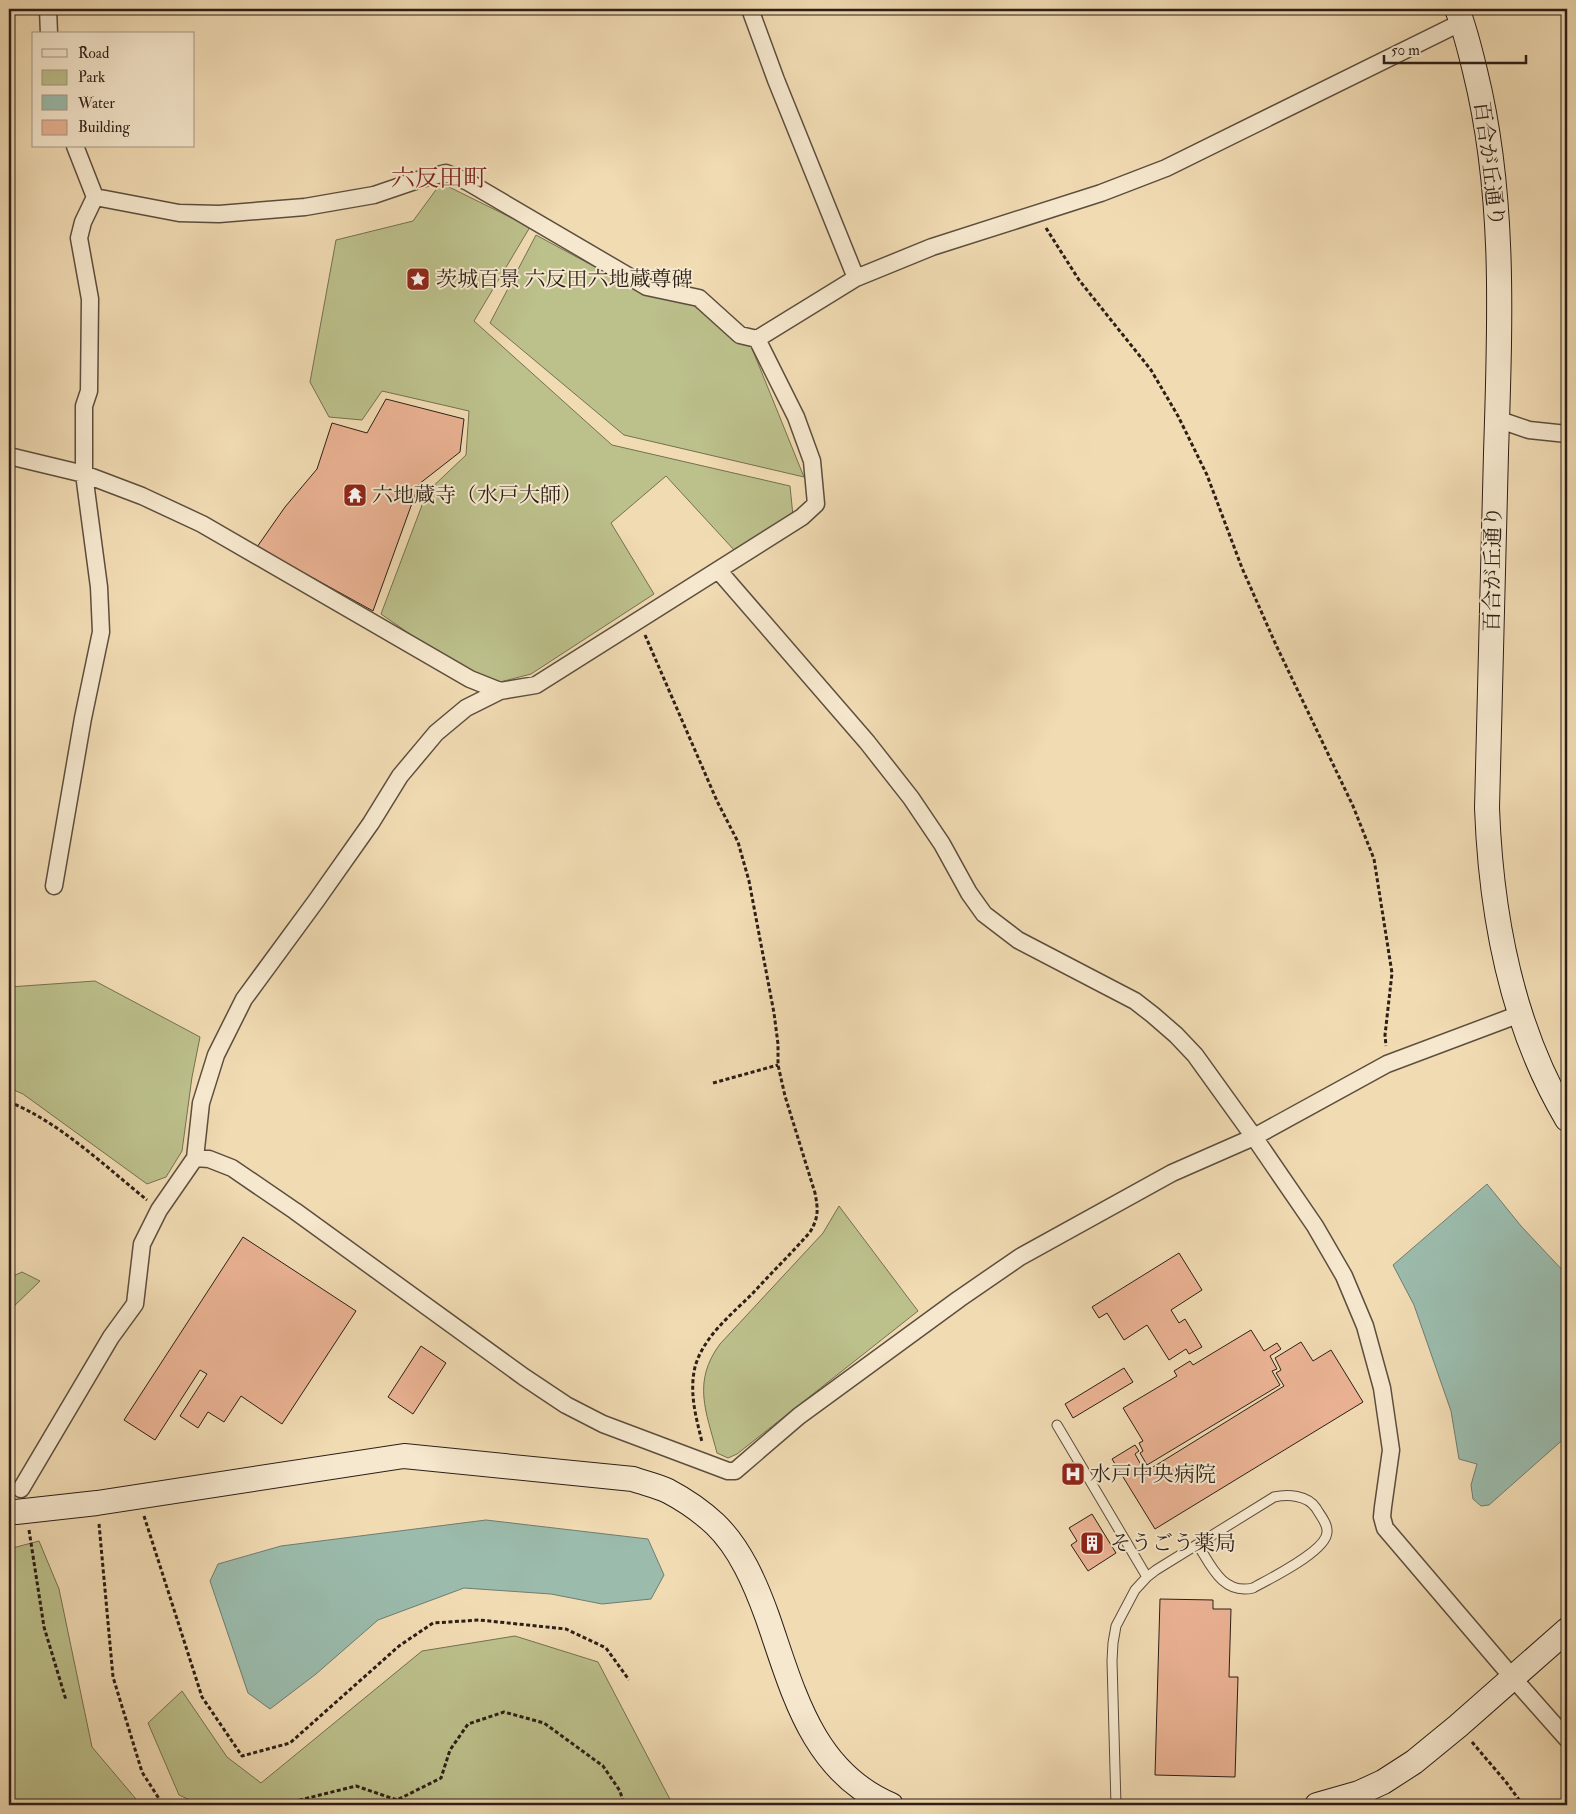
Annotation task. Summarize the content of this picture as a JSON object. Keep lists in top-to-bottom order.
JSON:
{
  "streets": {
    "street": ["百合が丘通り"]
  },
  "districts": ["六反田町"],
  "places": {
    "place": ["茨城百景 六反田六地蔵尊碑"],
    "temple": ["六地蔵寺（水戸大師）"],
    "hospital": ["水戸中央病院"],
    "building": ["そうごう薬局"]
  },
  "legend": [
    "Road",
    "Park",
    "Water",
    "Building"
  ],
  "scale_bar": "50 m"
}
